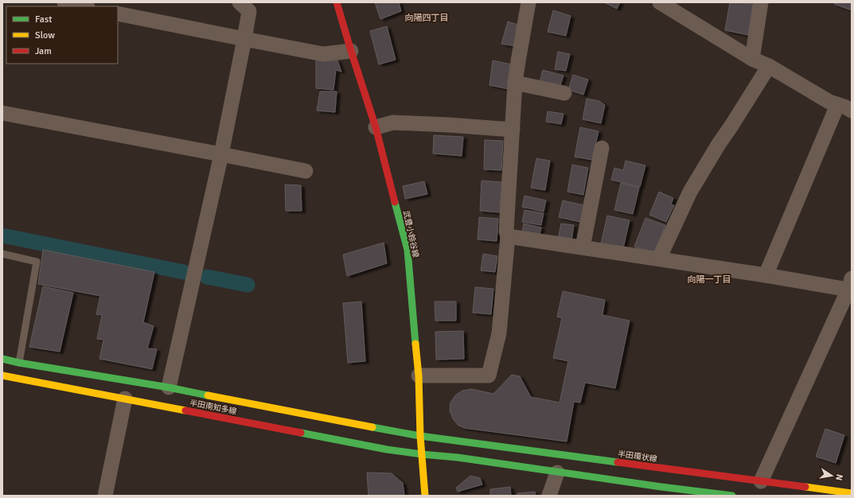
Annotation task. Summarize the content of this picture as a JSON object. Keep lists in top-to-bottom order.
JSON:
{
  "streets": {
    "main road": ["武豊小鈴谷線", "半田南知多線", "半田環状線"]
  },
  "crossings": [
    ["武豊小鈴谷線", "半田南知多線"],
    ["武豊小鈴谷線", "半田環状線"],
    ["半田南知多線", "半田環状線"]
  ],
  "districts": ["向陽四丁目", "向陽一丁目"],
  "legend": ["Fast", "Slow", "Jam"],
  "north": "right"
}
